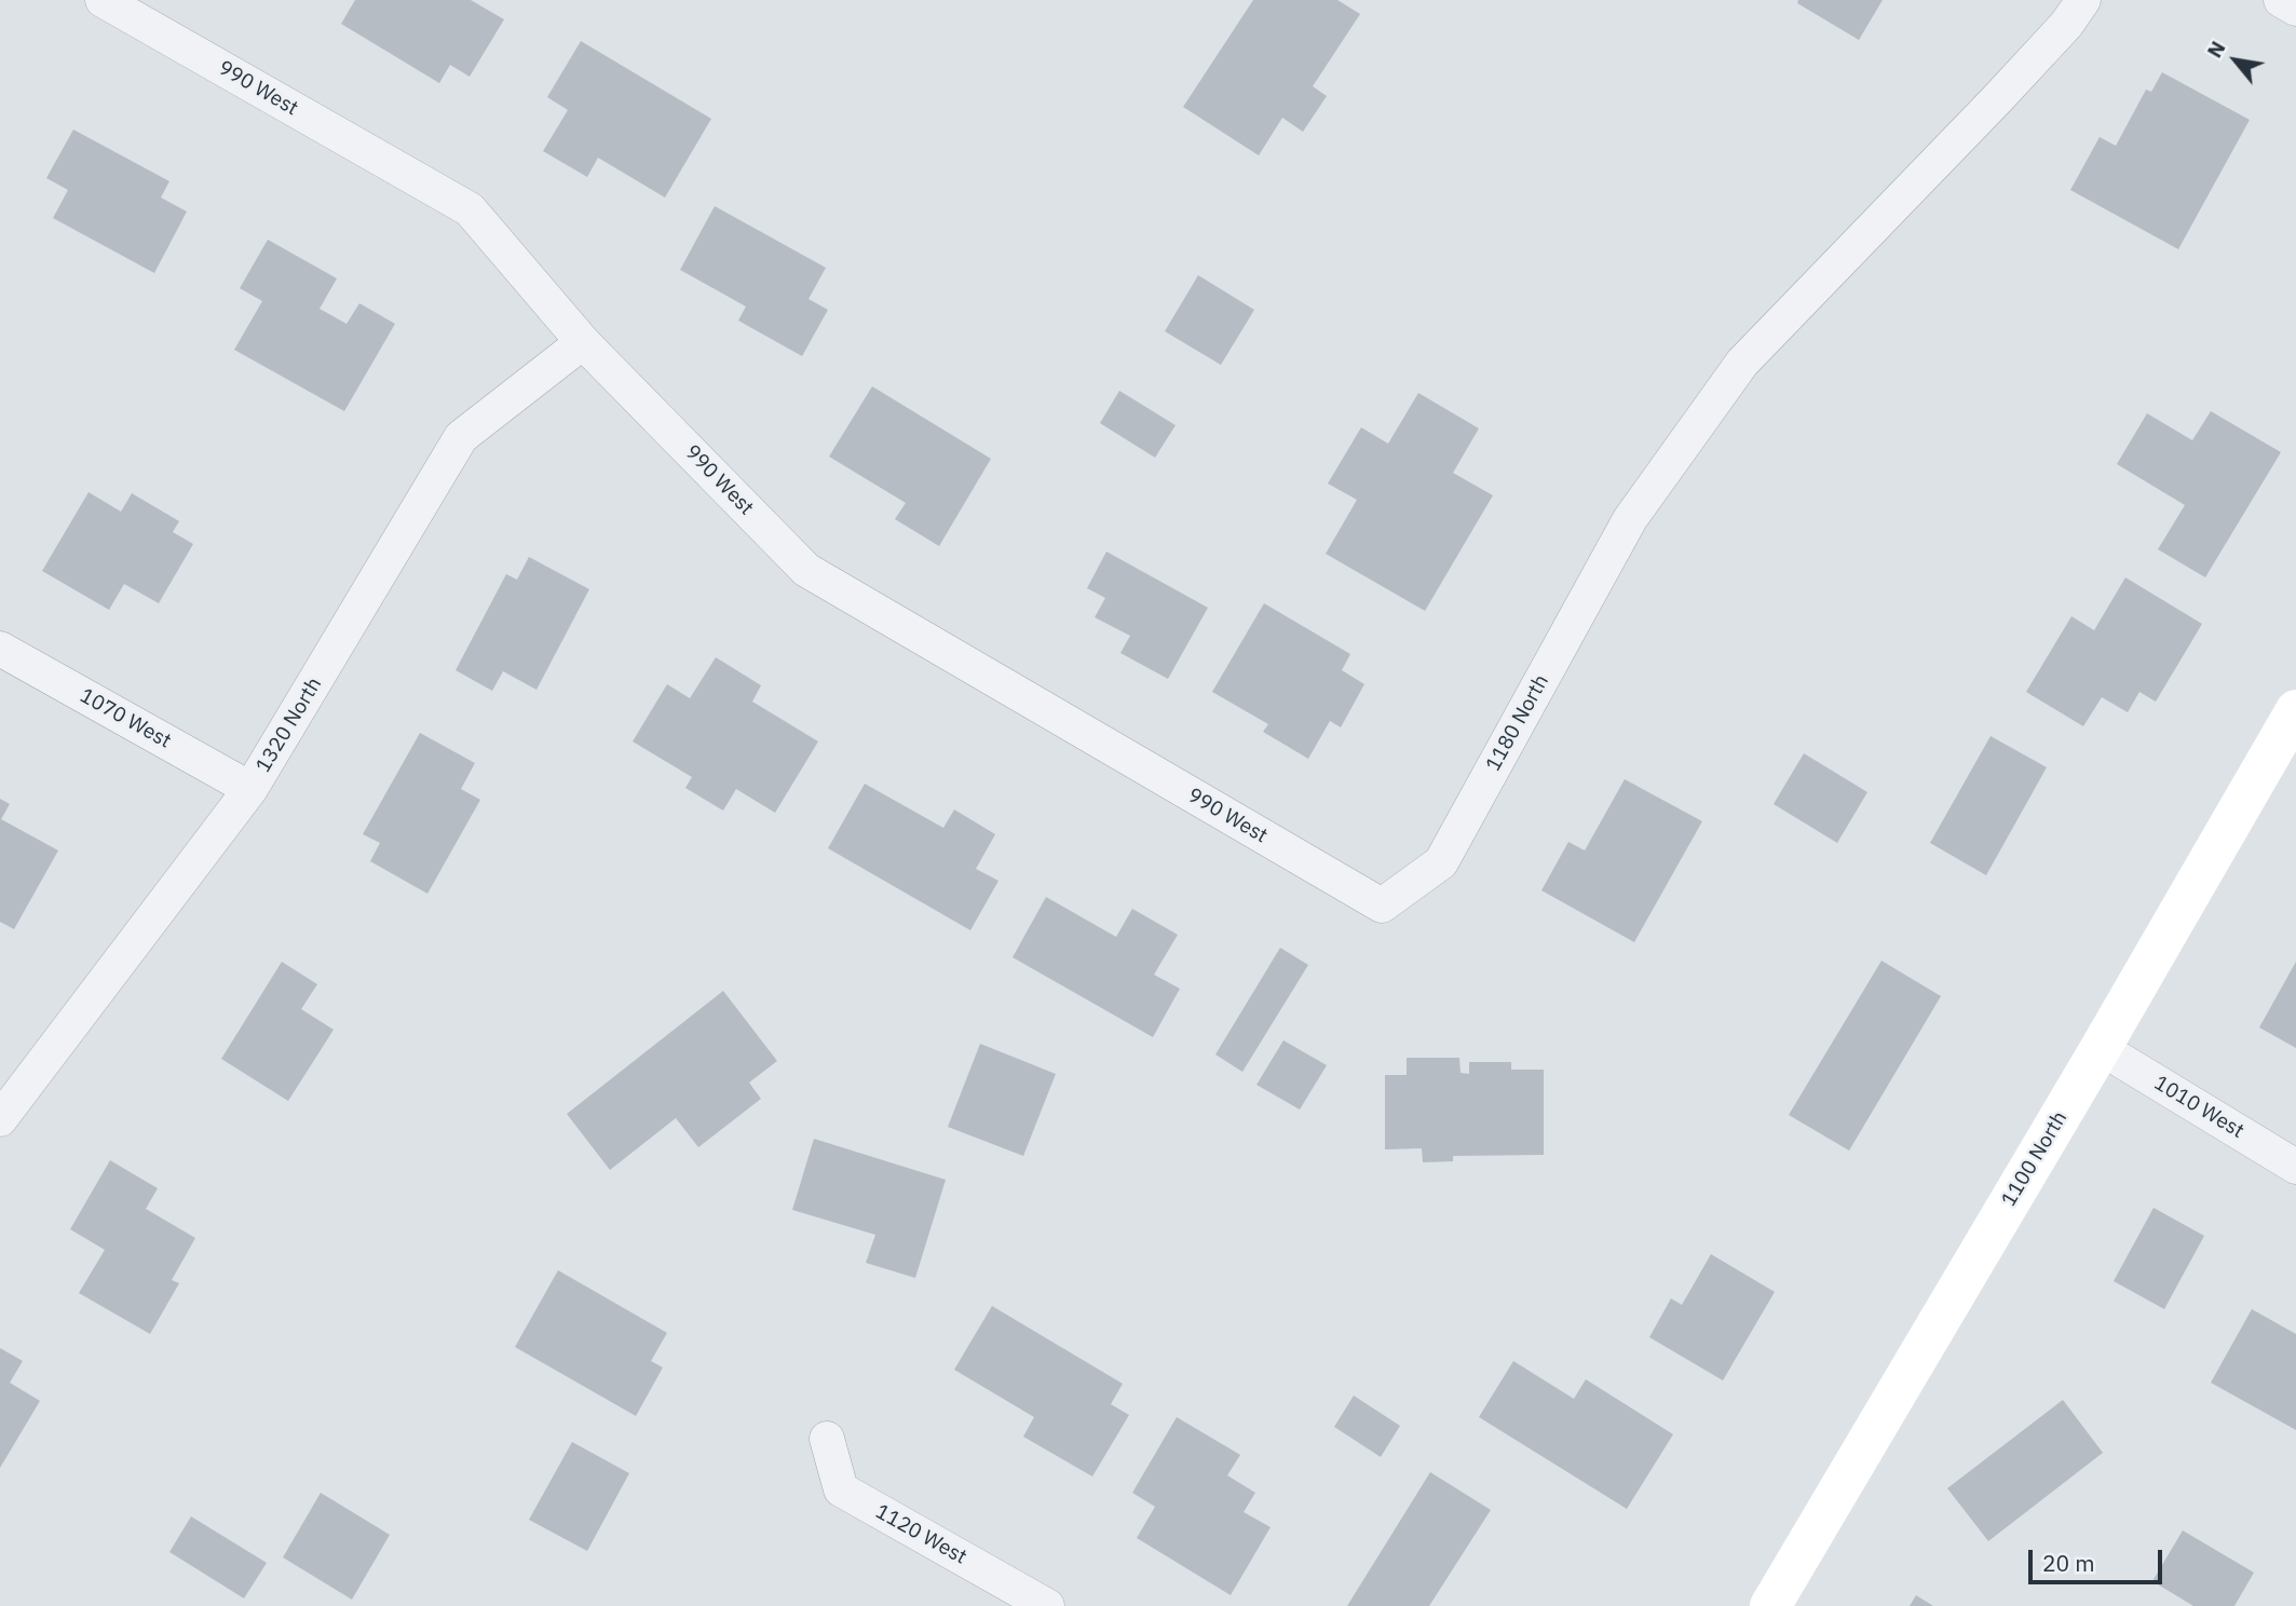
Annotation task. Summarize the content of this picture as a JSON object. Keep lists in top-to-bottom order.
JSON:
{
  "streets": {
    "main road": ["1100 North"],
    "street": [
      "990 West",
      "1070 West",
      "1180 North",
      "1320 North",
      "1010 West",
      "1120 West"
    ]
  },
  "crossings": [
    ["990 West", "1180 North"],
    ["990 West", "1320 North"],
    ["1070 West", "1320 North"],
    ["1010 West", "1100 North"]
  ],
  "scale_bar": "20 m",
  "north": "top left"
}
